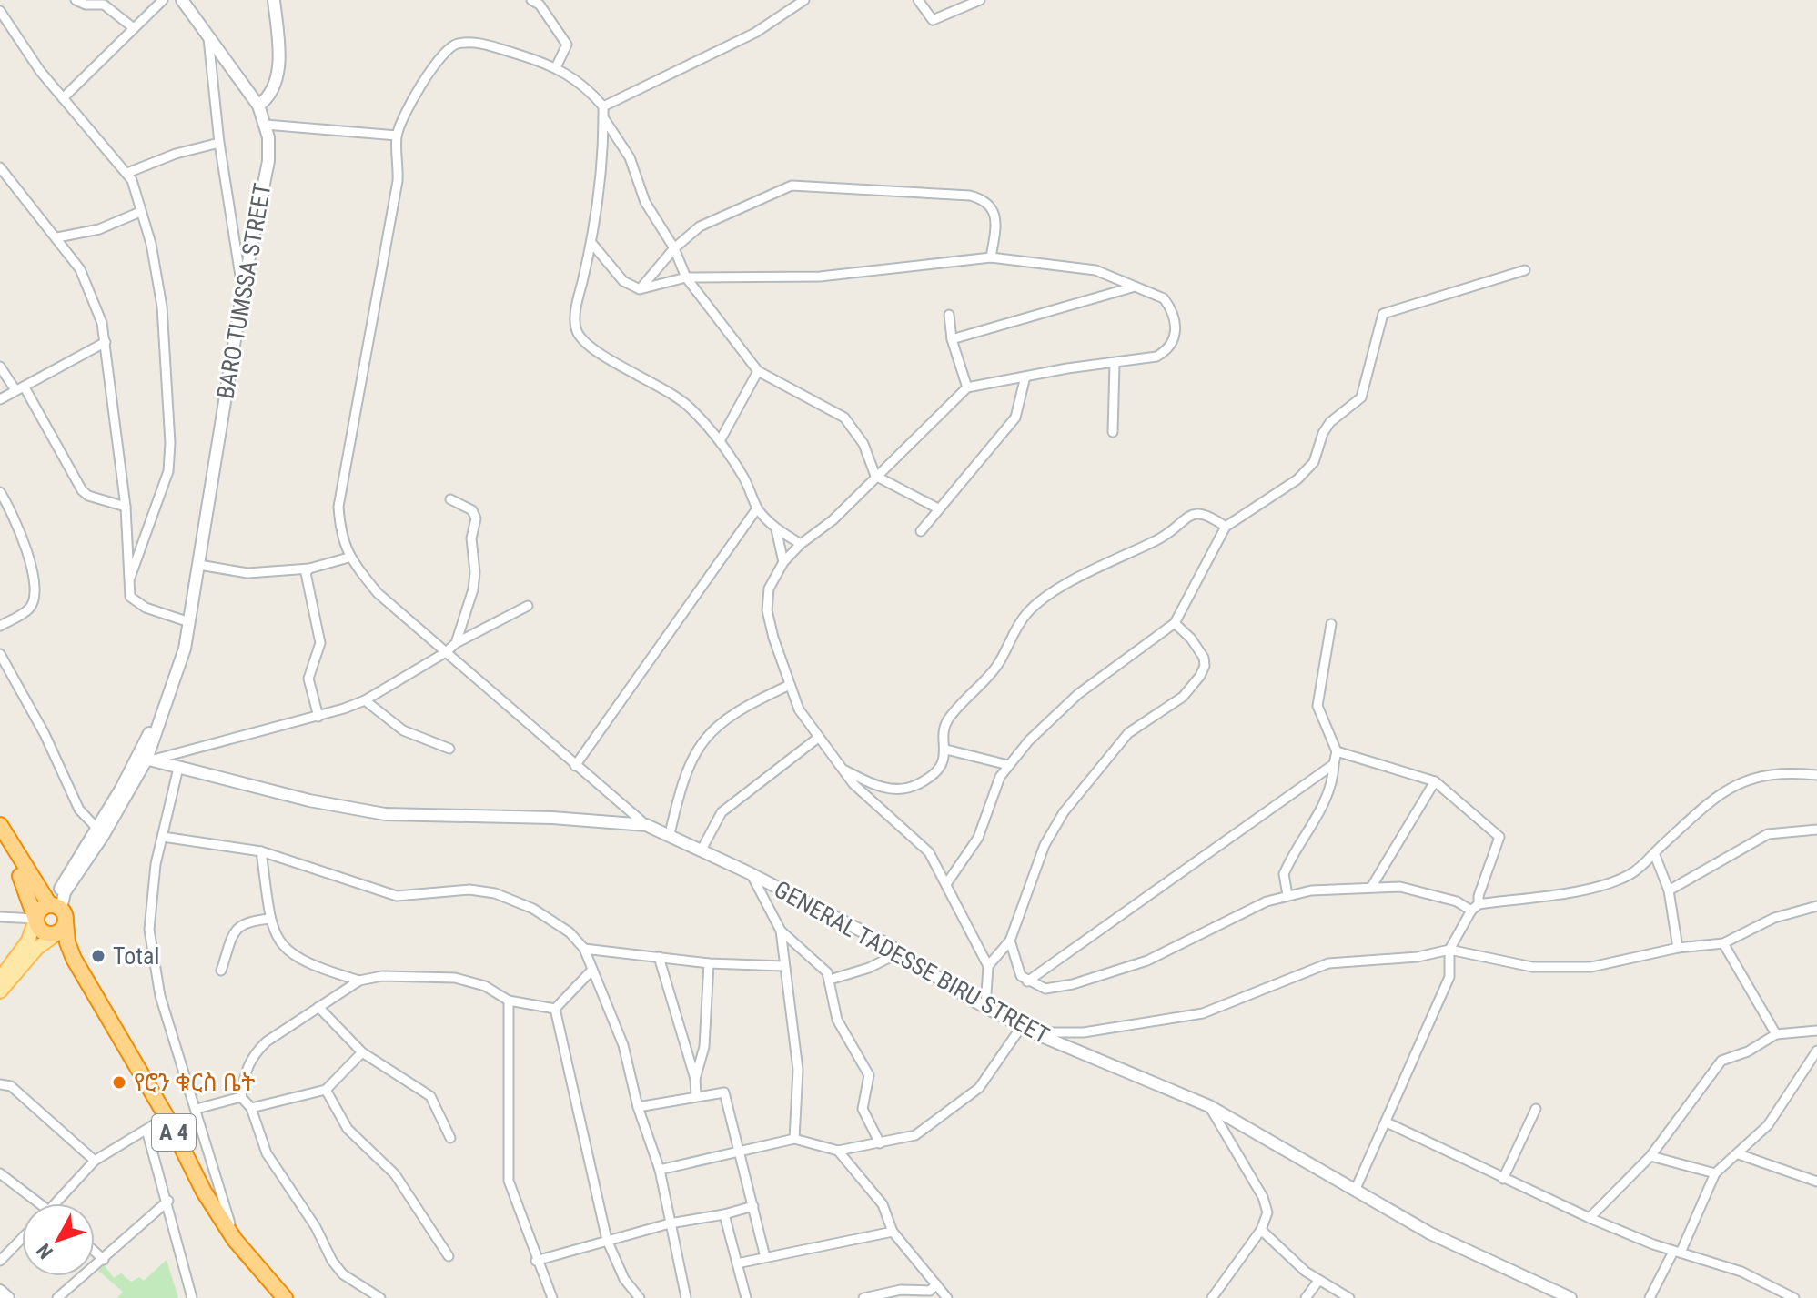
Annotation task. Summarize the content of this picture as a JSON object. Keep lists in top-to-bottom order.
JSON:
{
  "streets": {
    "highway": ["A 4"],
    "street": ["BARO TUMSSA STREET", "GENERAL TADESSE BIRU STREET"]
  },
  "crossings": [
    ["BARO TUMSSA STREET", "GENERAL TADESSE BIRU STREET"],
    ["BARO TUMSSA STREET", "A 4"]
  ],
  "places": ["Total", "የሮን ቁርስ ቤት"],
  "north": "bottom left"
}
